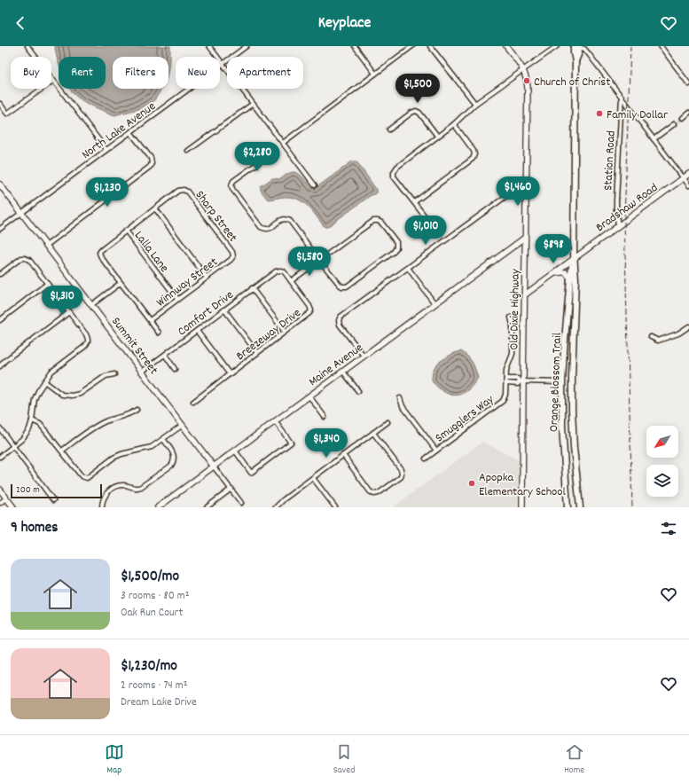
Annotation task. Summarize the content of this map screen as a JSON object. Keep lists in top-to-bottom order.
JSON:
{
  "streets": {
    "main road": ["Orange Blossom Trail"],
    "street": [
      "North Lake Avenue",
      "Station Road",
      "Bradshaw Road",
      "Sharp Street",
      "Lalla Lane",
      "Winnway Street",
      "Old Dixie Highway",
      "Comfort Drive",
      "Breezeway Drive",
      "Summit Street",
      "Maine Avenue",
      "Smugglers Way"
    ]
  },
  "crossings": [
    ["North Lake Avenue", "Summit Street"],
    ["Station Road", "Bradshaw Road"],
    ["Bradshaw Road", "Old Dixie Highway"],
    ["Bradshaw Road", "Orange Blossom Trail"],
    ["Sharp Street", "Winnway Street"],
    ["Lalla Lane", "Winnway Street"],
    ["Old Dixie Highway", "Maine Avenue"],
    ["Comfort Drive", "Breezeway Drive"],
    ["Comfort Drive", "Summit Street"],
    ["Summit Street", "Maine Avenue"]
  ],
  "places": ["Church of Christ", "Family Dollar", "Apopka Elementary School"],
  "scale_bar": "200 m",
  "north": "bottom left",
  "page": {
    "header": "Keyplace",
    "chip": [
      "Buy",
      "Rent",
      "Filters",
      "New",
      "Apartment"
    ],
    "price": [
      "$1,500",
      "$2,280",
      "$1,460",
      "$1,230",
      "$1,010",
      "$898",
      "$1,580",
      "$1,310",
      "$1,340"
    ],
    "scale": "200 m",
    "heading": "9 homes",
    "list": [
      {
        "name": "$1,500/mo",
        "note": "3 rooms · 80 m² · Oak Run Court"
      },
      {
        "name": "$1,230/mo",
        "note": "2 rooms · 74 m² · Dream Lake Drive"
      }
    ],
    "tabs": ["Map", "Saved", "Home"]
  }
}
